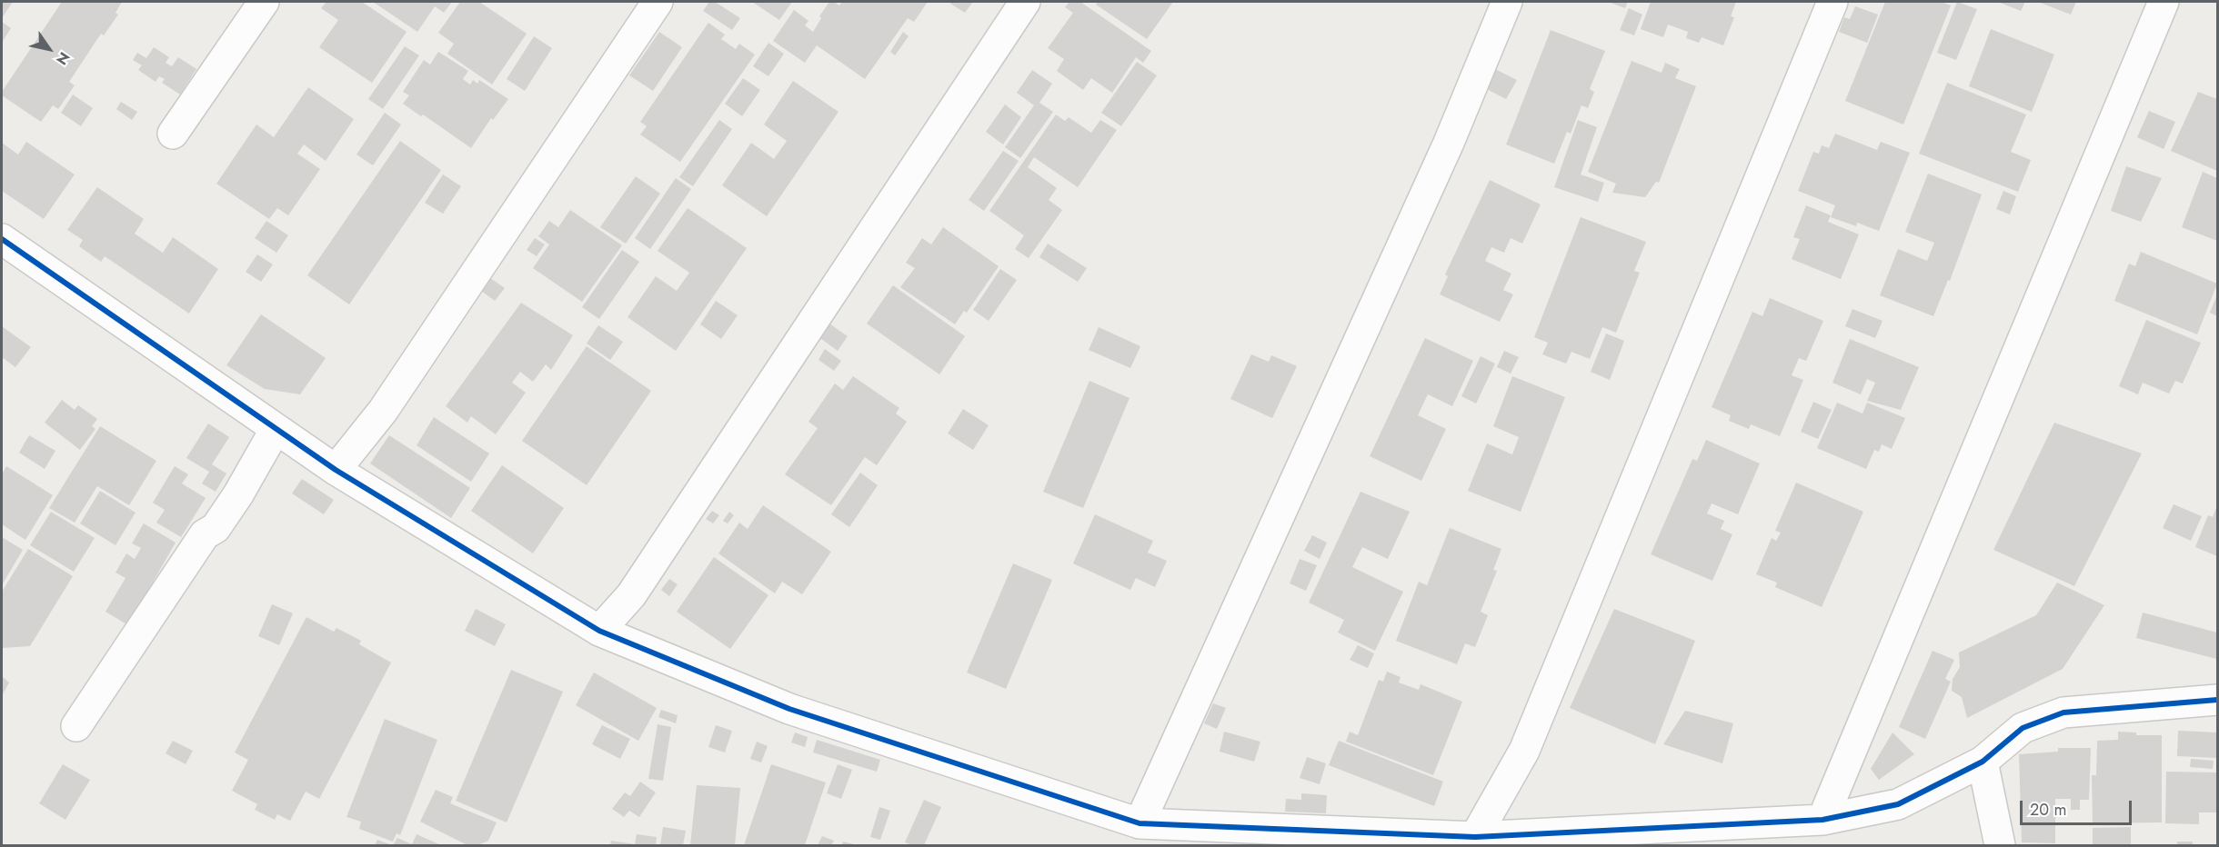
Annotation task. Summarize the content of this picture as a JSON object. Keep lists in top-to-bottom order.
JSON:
{
  "scale_bar": "20 m",
  "north": "bottom right"
}
